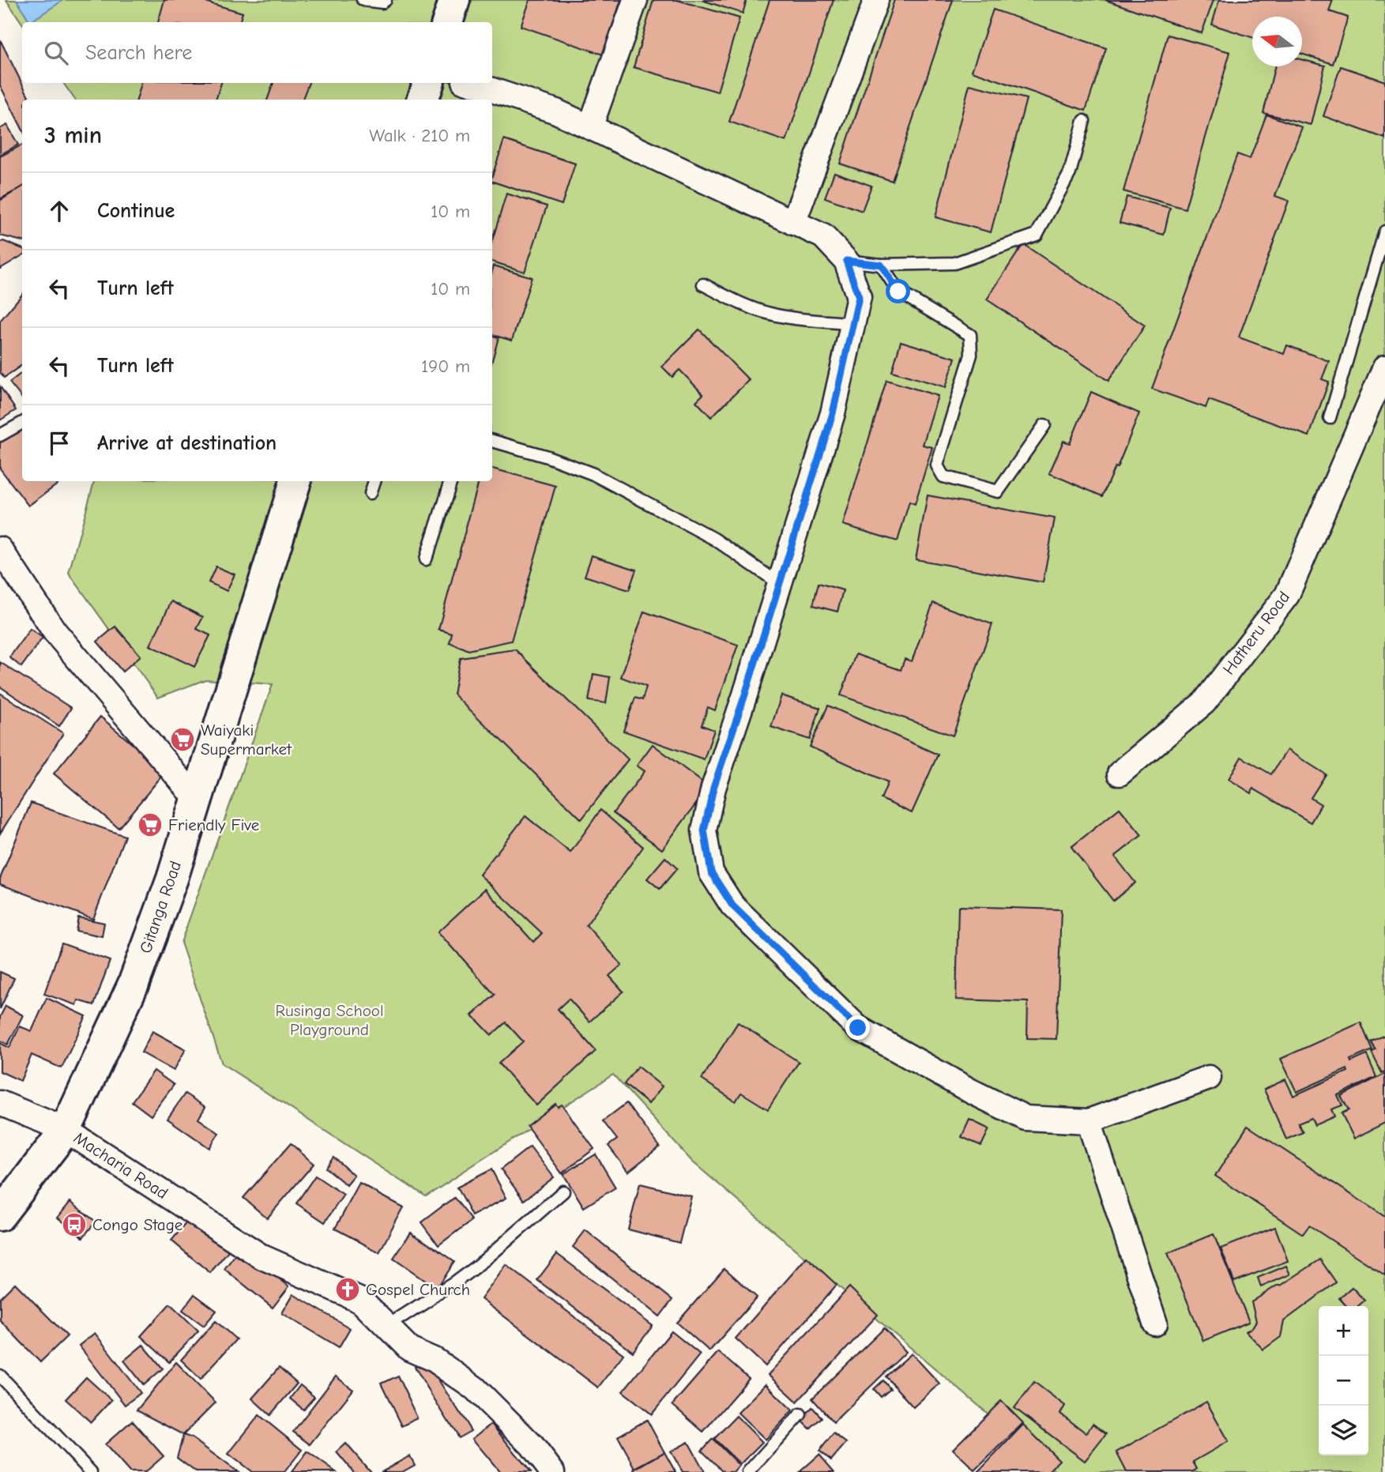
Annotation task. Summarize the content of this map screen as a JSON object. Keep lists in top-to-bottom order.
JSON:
{
  "streets": {
    "main road": ["Gitanga Road"],
    "street": ["Hatheru Road", "Macharia Road"]
  },
  "crossings": [
    ["Gitanga Road", "Macharia Road"]
  ],
  "parks": ["Rusinga School Playground"],
  "places": {
    "supermarket": ["Waiyaki Supermarket", "Friendly Five"],
    "bus stop": ["Congo Stage"],
    "church": ["Gospel Church"]
  },
  "north": "left",
  "page": {
    "search": "Search here",
    "heading": ["3 min", "Walk · 210 m"],
    "list": [
      ["Continue", "10 m"],
      ["Turn left", "10 m"],
      ["Turn left", "190 m"],
      "Arrive at destination"
    ],
    "map_buttons": ["+", "−"]
  }
}
